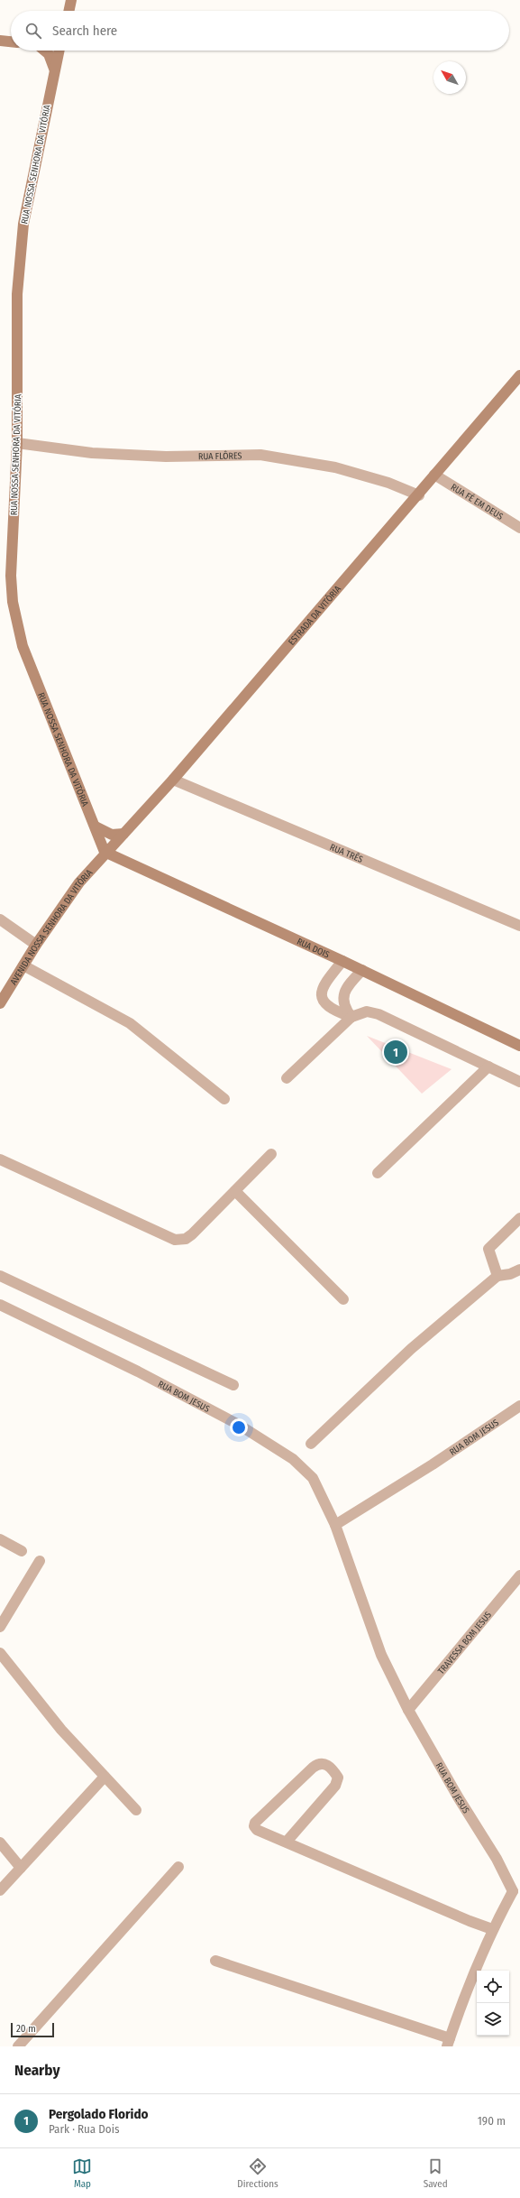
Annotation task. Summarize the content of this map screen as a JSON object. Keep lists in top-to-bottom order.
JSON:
{
  "streets": {
    "main road": [
      "RUA NOSSA SENHORA DA VITÓRIA",
      "ESTRADA DA VITÓRIA",
      "AVENIDA NOSSA SENHORA DA VITÓRIA",
      "RUA DOIS"
    ],
    "street": [
      "RUA FLÔRES",
      "RUA FÉ EM DEUS",
      "RUA TRÊS",
      "RUA BOM JESUS",
      "TRAVESSA BOM JESUS"
    ]
  },
  "crossings": [
    ["RUA NOSSA SENHORA DA VITÓRIA", "RUA FLÔRES"],
    ["RUA NOSSA SENHORA DA VITÓRIA", "ESTRADA DA VITÓRIA"],
    ["RUA NOSSA SENHORA DA VITÓRIA", "AVENIDA NOSSA SENHORA DA VITÓRIA"],
    ["RUA NOSSA SENHORA DA VITÓRIA", "RUA DOIS"],
    ["RUA FLÔRES", "ESTRADA DA VITÓRIA"],
    ["RUA FÉ EM DEUS", "ESTRADA DA VITÓRIA"],
    ["ESTRADA DA VITÓRIA", "RUA TRÊS"],
    ["ESTRADA DA VITÓRIA", "AVENIDA NOSSA SENHORA DA VITÓRIA"],
    ["ESTRADA DA VITÓRIA", "RUA DOIS"],
    ["AVENIDA NOSSA SENHORA DA VITÓRIA", "RUA DOIS"],
    ["RUA BOM JESUS", "TRAVESSA BOM JESUS"]
  ],
  "scale_bar": "20 m",
  "north": "top left",
  "page": {
    "search": "Search here",
    "pins": "1",
    "scale": "20 m",
    "heading": "Nearby",
    "list": [
      {
        "mark": "1",
        "name": "Pergolado Florido",
        "note": "Park · Rua Dois",
        "value": "190 m"
      }
    ],
    "nav": ["Map", "Directions", "Saved"]
  }
}
